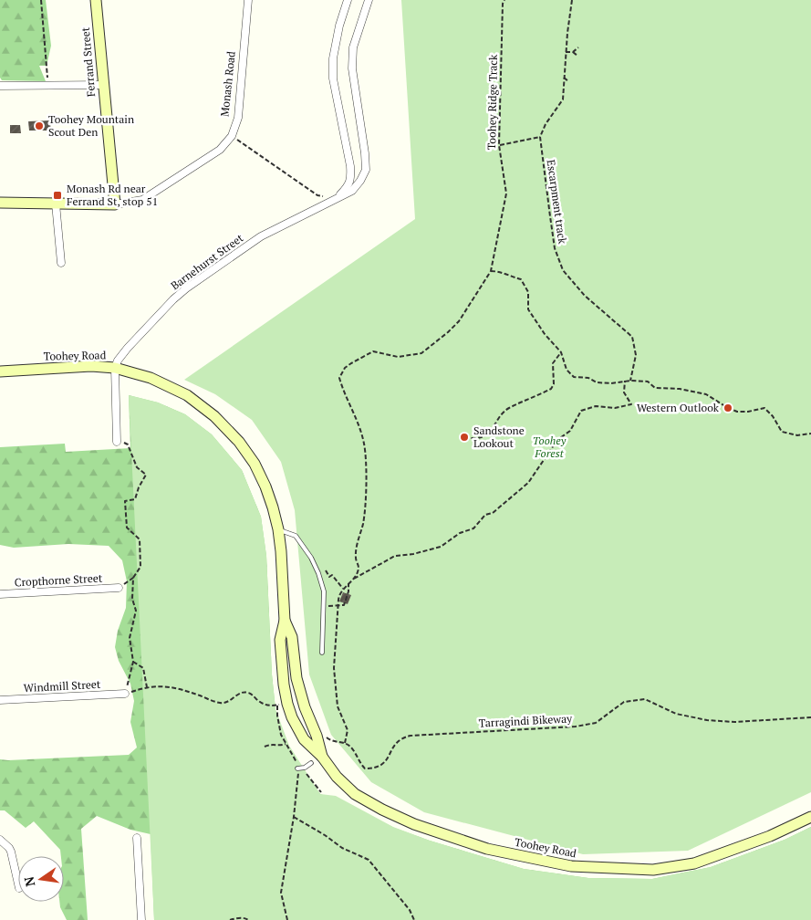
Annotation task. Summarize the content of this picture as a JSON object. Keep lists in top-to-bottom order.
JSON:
{
  "streets": {
    "main road": ["Ferrand Street", "Monash Road", "Toohey Road"],
    "street": ["Barnehurst Street", "Cropthorne Street", "Windmill Street"],
    "path": ["Toohey Ridge Track", "Escarpment track", "Tarragindi Bikeway"]
  },
  "crossings": [
    ["Ferrand Street", "Monash Road"],
    ["Barnehurst Street", "Toohey Road"]
  ],
  "parks": ["Toohey Forest"],
  "places": {
    "other": ["Toohey Mountain Scout Den", "Western Outlook", "Sandstone Lookout"],
    "transit": ["Monash Rd near Ferrand St, stop 51"]
  },
  "north": "left"
}
